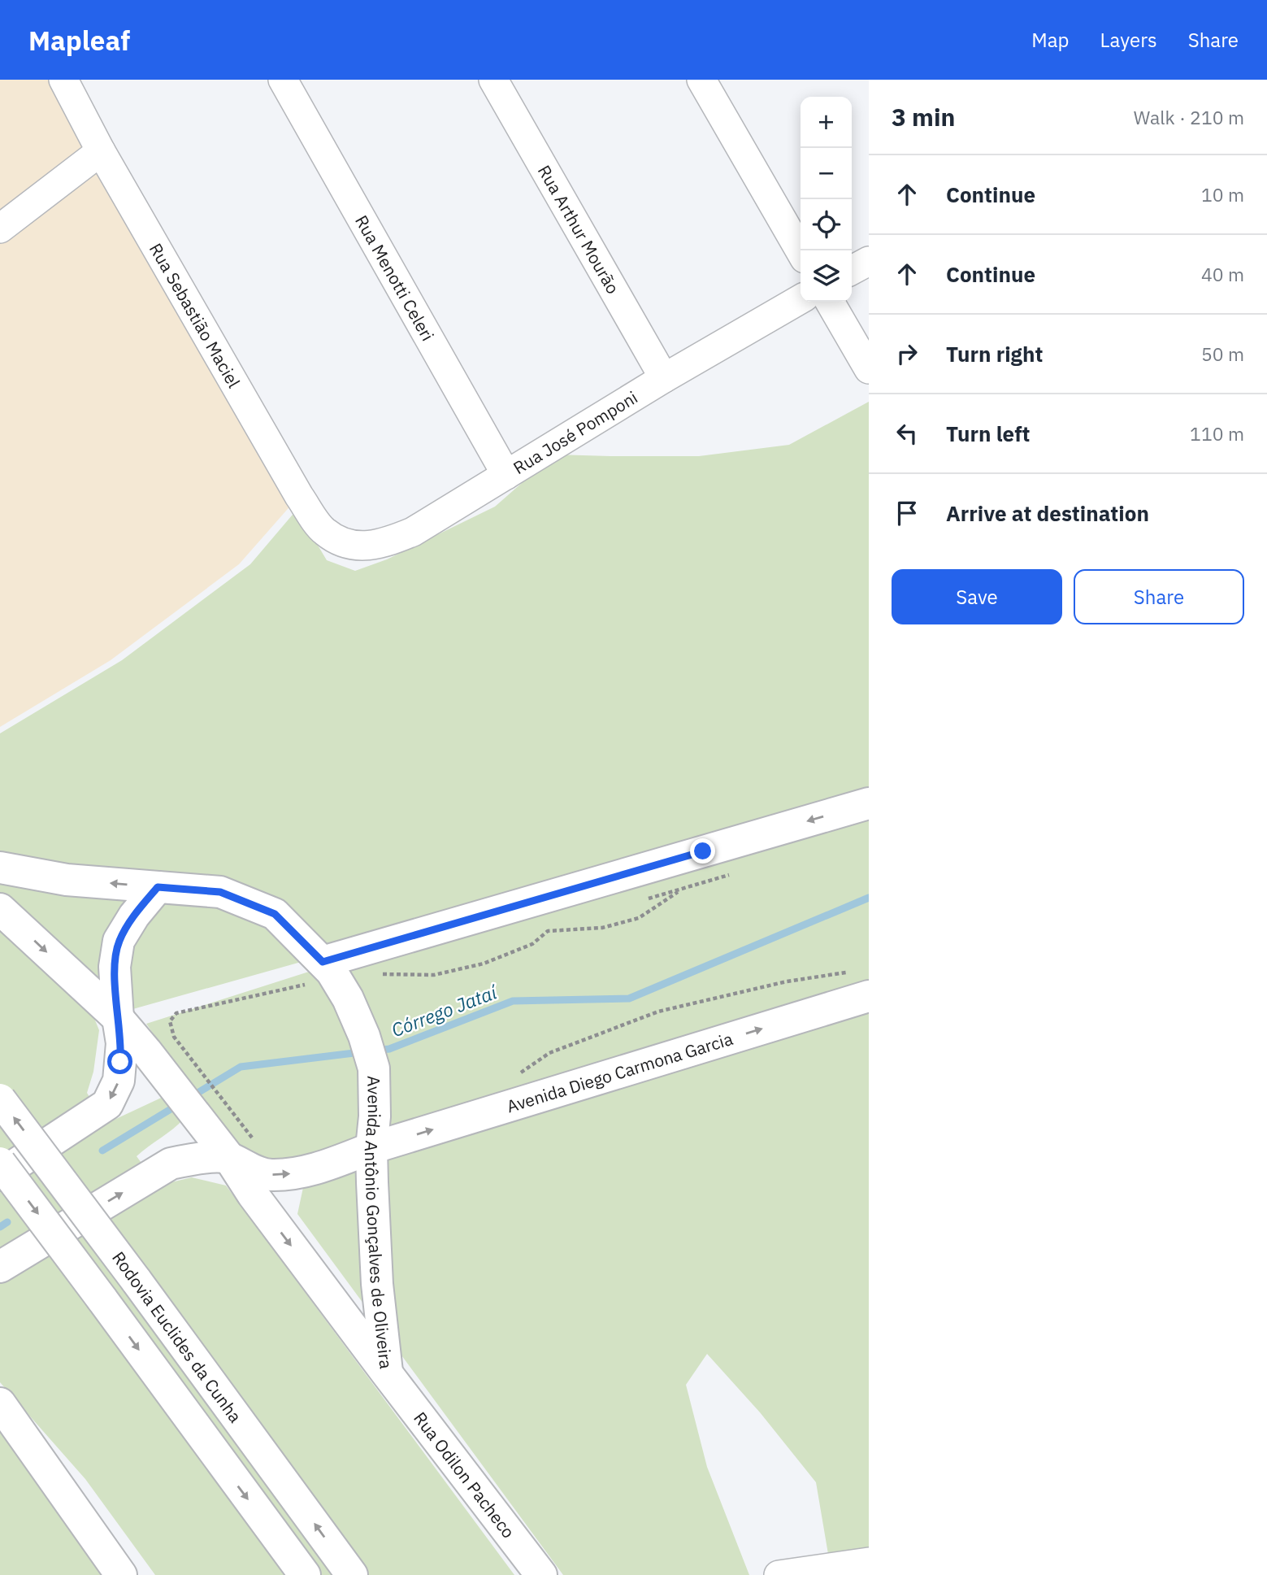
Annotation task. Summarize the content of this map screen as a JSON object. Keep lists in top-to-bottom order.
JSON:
{
  "streets": {
    "main road": [
      "Avenida Diego Carmona Garcia",
      "Avenida Antônio Gonçalves de Oliveira",
      "Rodovia Euclides da Cunha",
      "Rua Odilon Pacheco"
    ],
    "street": [
      "Rua Arthur Mourão",
      "Rua Menotti Celeri",
      "Rua Sebastião Maciel",
      "Rua José Pomponi"
    ]
  },
  "crossings": [
    ["Rua Arthur Mourão", "Rua José Pomponi"],
    ["Rua Menotti Celeri", "Rua José Pomponi"],
    ["Rua Sebastião Maciel", "Rua José Pomponi"],
    ["Avenida Diego Carmona Garcia", "Avenida Antônio Gonçalves de Oliveira"],
    ["Avenida Antônio Gonçalves de Oliveira", "Rua Odilon Pacheco"]
  ],
  "water": ["Córrego Jataí"],
  "page": {
    "header": "Mapleaf",
    "nav": ["Map", "Layers", "Share"],
    "heading": ["3 min", "Walk · 210 m"],
    "map_buttons": ["+", "−"],
    "list": [
      ["Continue", "10 m"],
      ["Continue", "40 m"],
      ["Turn right", "50 m"],
      ["Turn left", "110 m"],
      "Arrive at destination"
    ],
    "buttons": ["Save", "Share"]
  }
}
